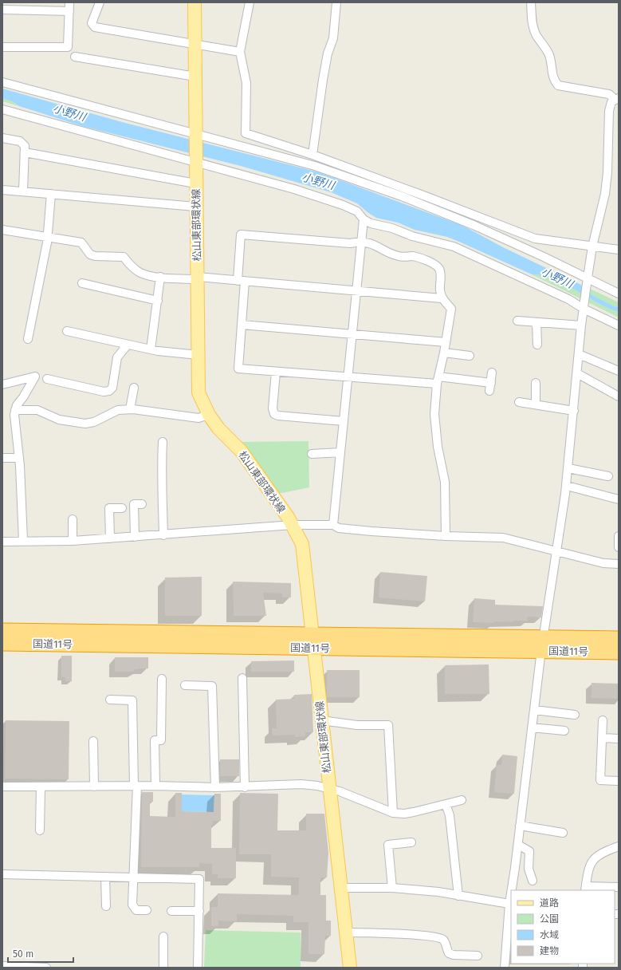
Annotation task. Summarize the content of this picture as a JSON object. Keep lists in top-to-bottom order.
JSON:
{
  "streets": {
    "highway": ["国道11号"],
    "main road": ["松山東部環状線"]
  },
  "crossings": [
    ["松山東部環状線", "国道11号"]
  ],
  "water": ["小野川"],
  "legend": [
    "道路",
    "公園",
    "水域",
    "建物"
  ],
  "scale_bar": "50 m"
}
